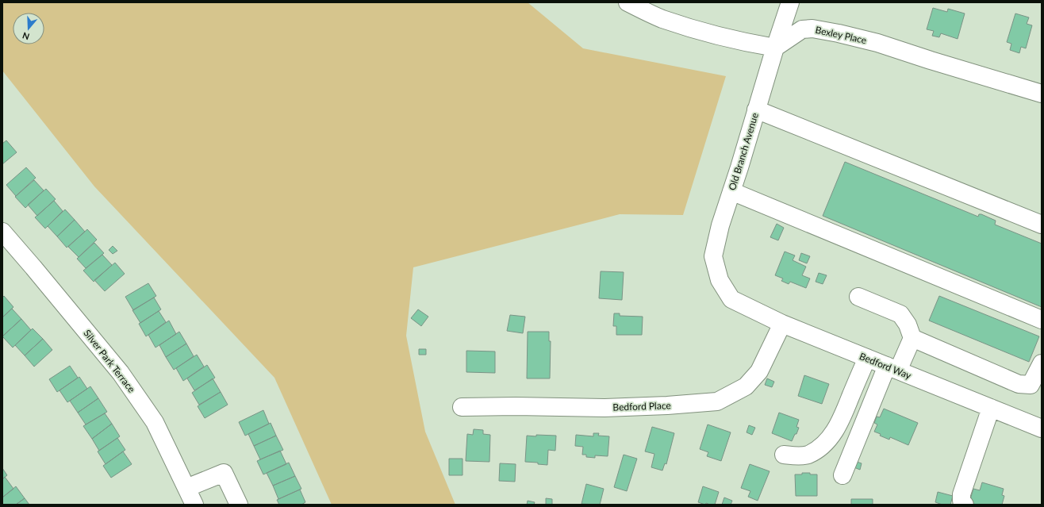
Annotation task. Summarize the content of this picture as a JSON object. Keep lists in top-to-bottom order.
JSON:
{
  "streets": {
    "street": [
      "Bexley Place",
      "Old Branch Avenue",
      "Silver Park Terrace",
      "Bedford Way",
      "Bedford Place"
    ]
  },
  "crossings": [
    ["Bexley Place", "Old Branch Avenue"],
    ["Old Branch Avenue", "Bedford Way"],
    ["Bedford Way", "Bedford Place"]
  ],
  "north": "bottom"
}
